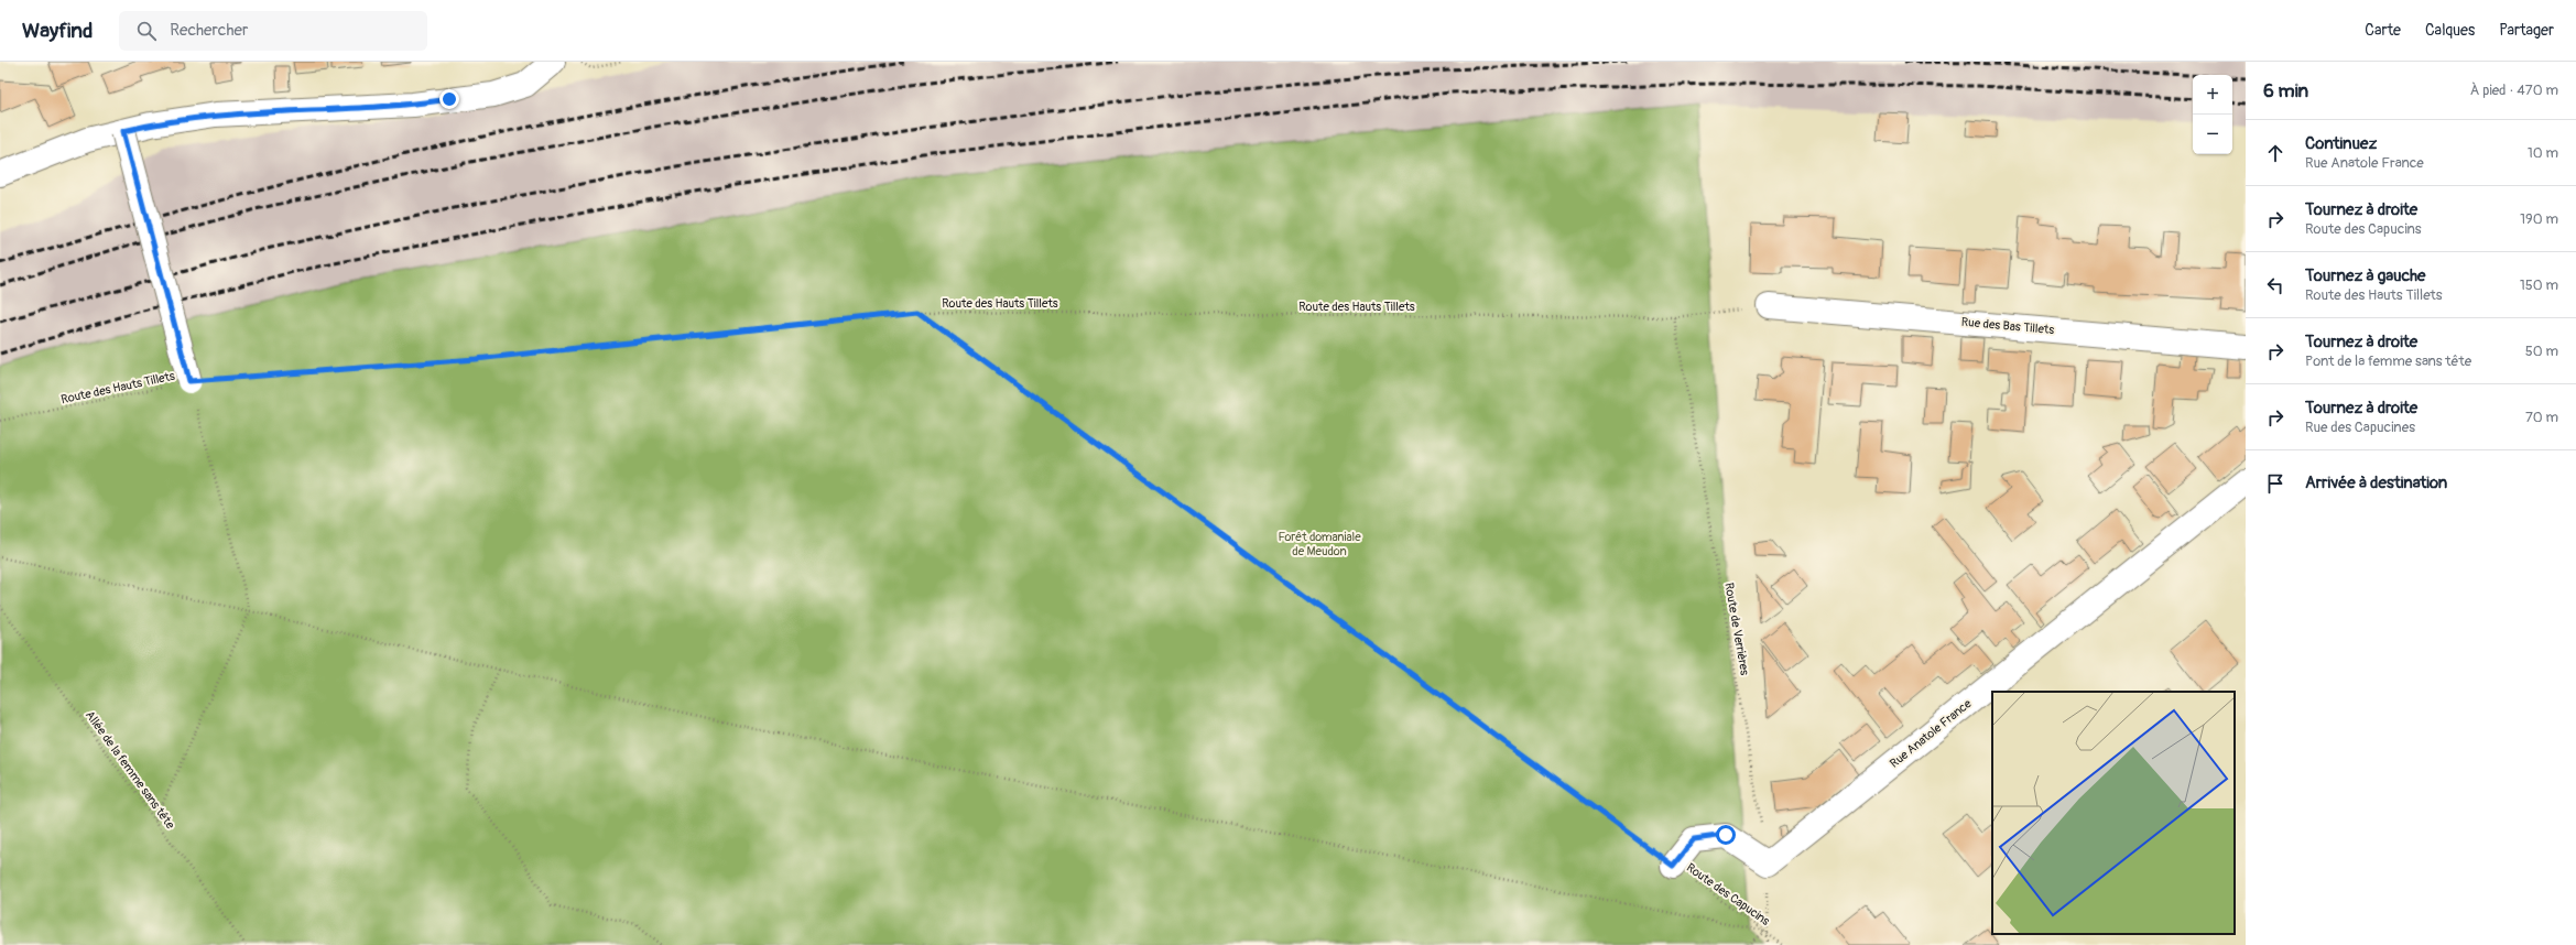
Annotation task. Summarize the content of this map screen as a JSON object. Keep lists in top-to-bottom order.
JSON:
{
  "streets": {
    "street": ["Rue des Bas Tillets", "Rue Anatole France"],
    "path": [
      "Route des Hauts Tillets",
      "Route de Verrières",
      "Allée de la femme sans tête",
      "Route des Capucins"
    ]
  },
  "crossings": [
    ["Route des Hauts Tillets", "Rue des Bas Tillets"],
    ["Route des Hauts Tillets", "Route de Verrières"],
    ["Route des Hauts Tillets", "Route des Capucins"],
    ["Route de Verrières", "Rue Anatole France"],
    ["Route de Verrières", "Route des Capucins"]
  ],
  "parks": ["Forêt domaniale de Meudon"],
  "page": {
    "header": "Wayfind",
    "search": "Rechercher",
    "nav": ["Carte", "Calques", "Partager"],
    "heading": ["6 min", "À pied · 470 m"],
    "map_buttons": ["+", "−"],
    "list": [
      ["Continuez", "Rue Anatole France", "10 m"],
      ["Tournez à droite", "Route des Capucins", "190 m"],
      ["Tournez à gauche", "Route des Hauts Tillets", "150 m"],
      ["Tournez à droite", "Pont de la femme sans tête", "50 m"],
      ["Tournez à droite", "Rue des Capucines", "70 m"],
      "Arrivée à destination"
    ]
  }
}
